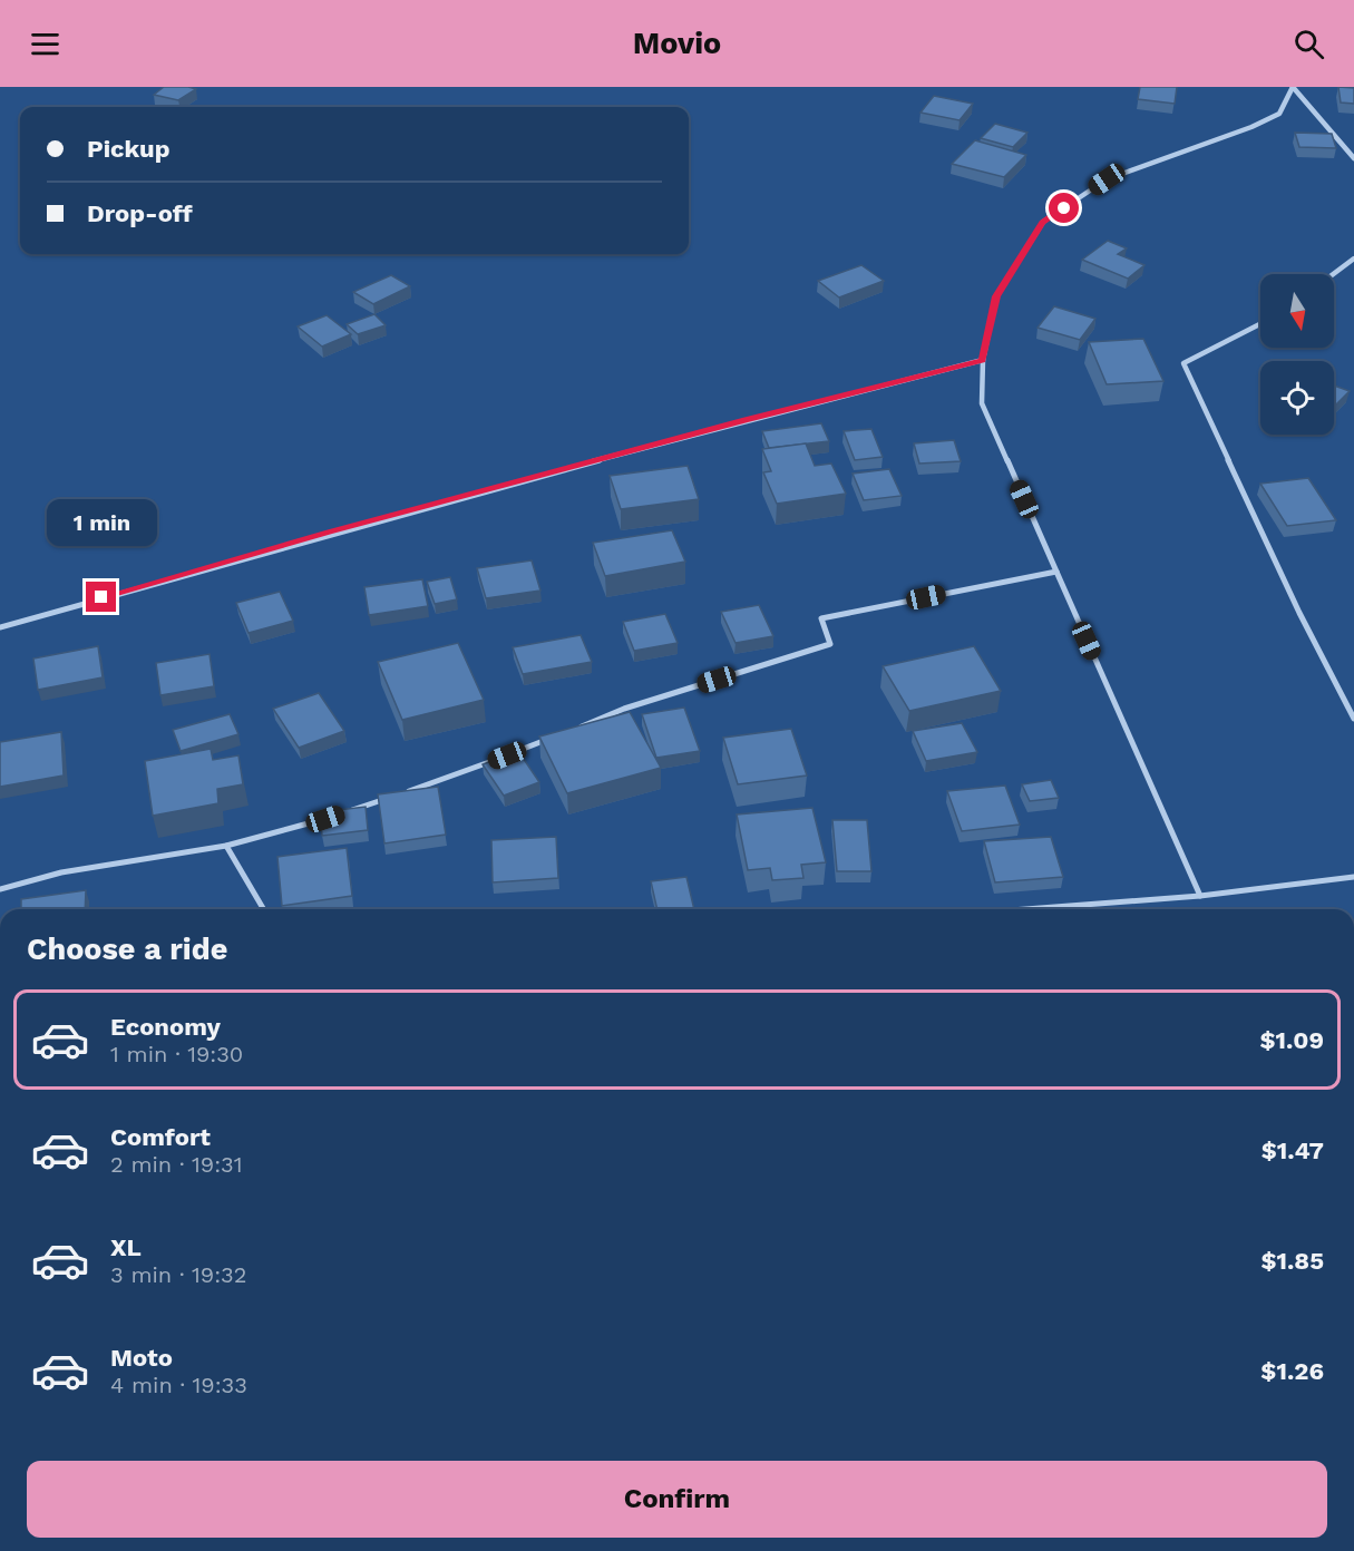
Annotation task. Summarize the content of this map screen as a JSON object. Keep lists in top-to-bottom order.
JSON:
{
  "north": "bottom",
  "page": {
    "header": "Movio",
    "banner": ["Pickup", "Drop-off"],
    "bubble": "1 min",
    "heading": "Choose a ride",
    "list": [
      {
        "name": "Economy",
        "note": "1 min · 19:30",
        "value": "$1.09"
      },
      {
        "name": "Comfort",
        "note": "2 min · 19:31",
        "value": "$1.47"
      },
      {
        "name": "XL",
        "note": "3 min · 19:32",
        "value": "$1.85"
      },
      {
        "name": "Moto",
        "note": "4 min · 19:33",
        "value": "$1.26"
      }
    ],
    "buttons": "Confirm"
  }
}
